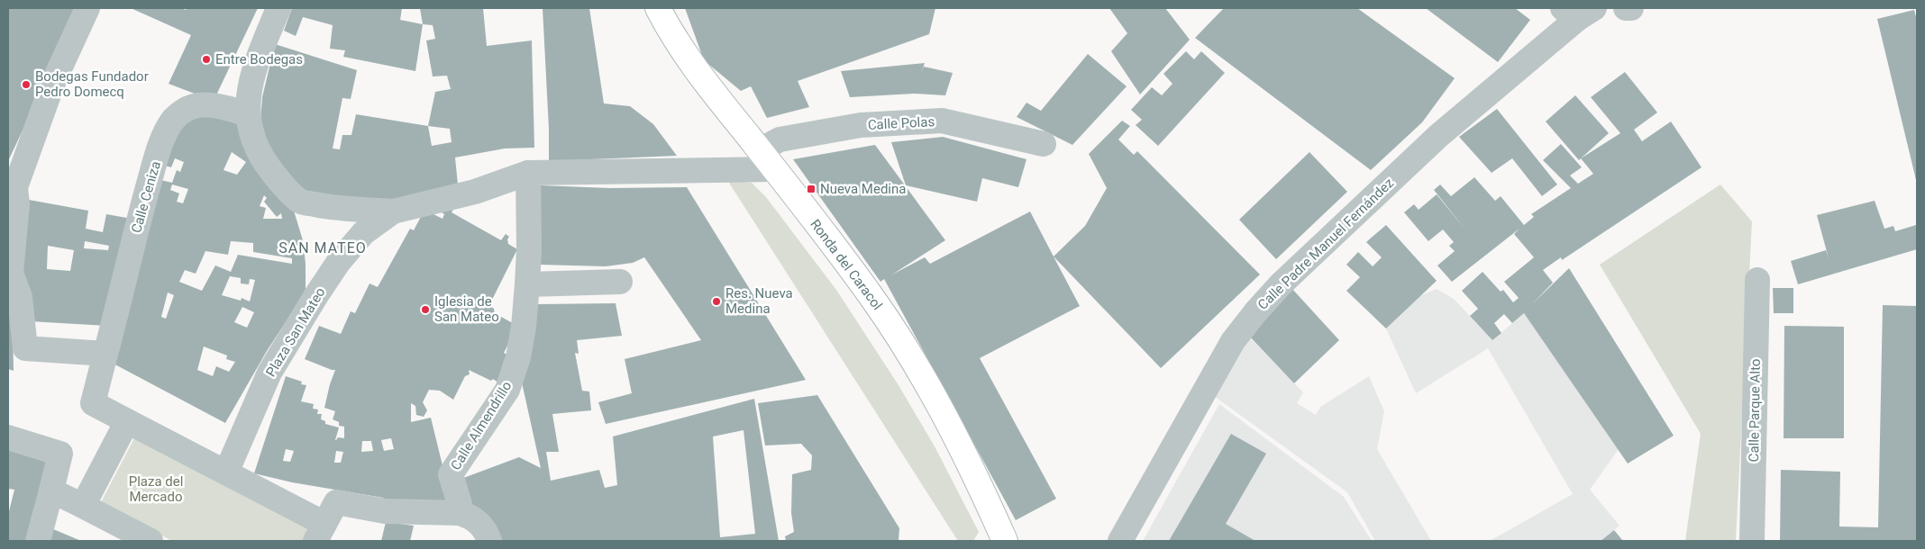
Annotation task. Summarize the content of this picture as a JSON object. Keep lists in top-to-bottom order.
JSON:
{
  "streets": {
    "main road": ["Ronda del Caracol"],
    "street": [
      "Calle Polas",
      "Calle Ceniza",
      "Calle Padre Manuel Fernández",
      "Plaza San Mateo",
      "Calle Parque Alto",
      "Calle Almendrillo"
    ]
  },
  "crossings": [
    ["Calle Polas", "Ronda del Caracol"],
    ["Calle Ceniza", "Plaza San Mateo"],
    ["Ronda del Caracol", "Plaza San Mateo"],
    ["Plaza San Mateo", "Calle Almendrillo"]
  ],
  "districts": ["SAN MATEO"],
  "parks": ["Plaza del Mercado"],
  "places": {
    "other": [
      "Entre Bodegas",
      "Bodegas Fundador Pedro Domecq",
      "Res. Nueva Medina",
      "Iglesia de San Mateo"
    ],
    "transit": ["Nueva Medina"]
  }
}
